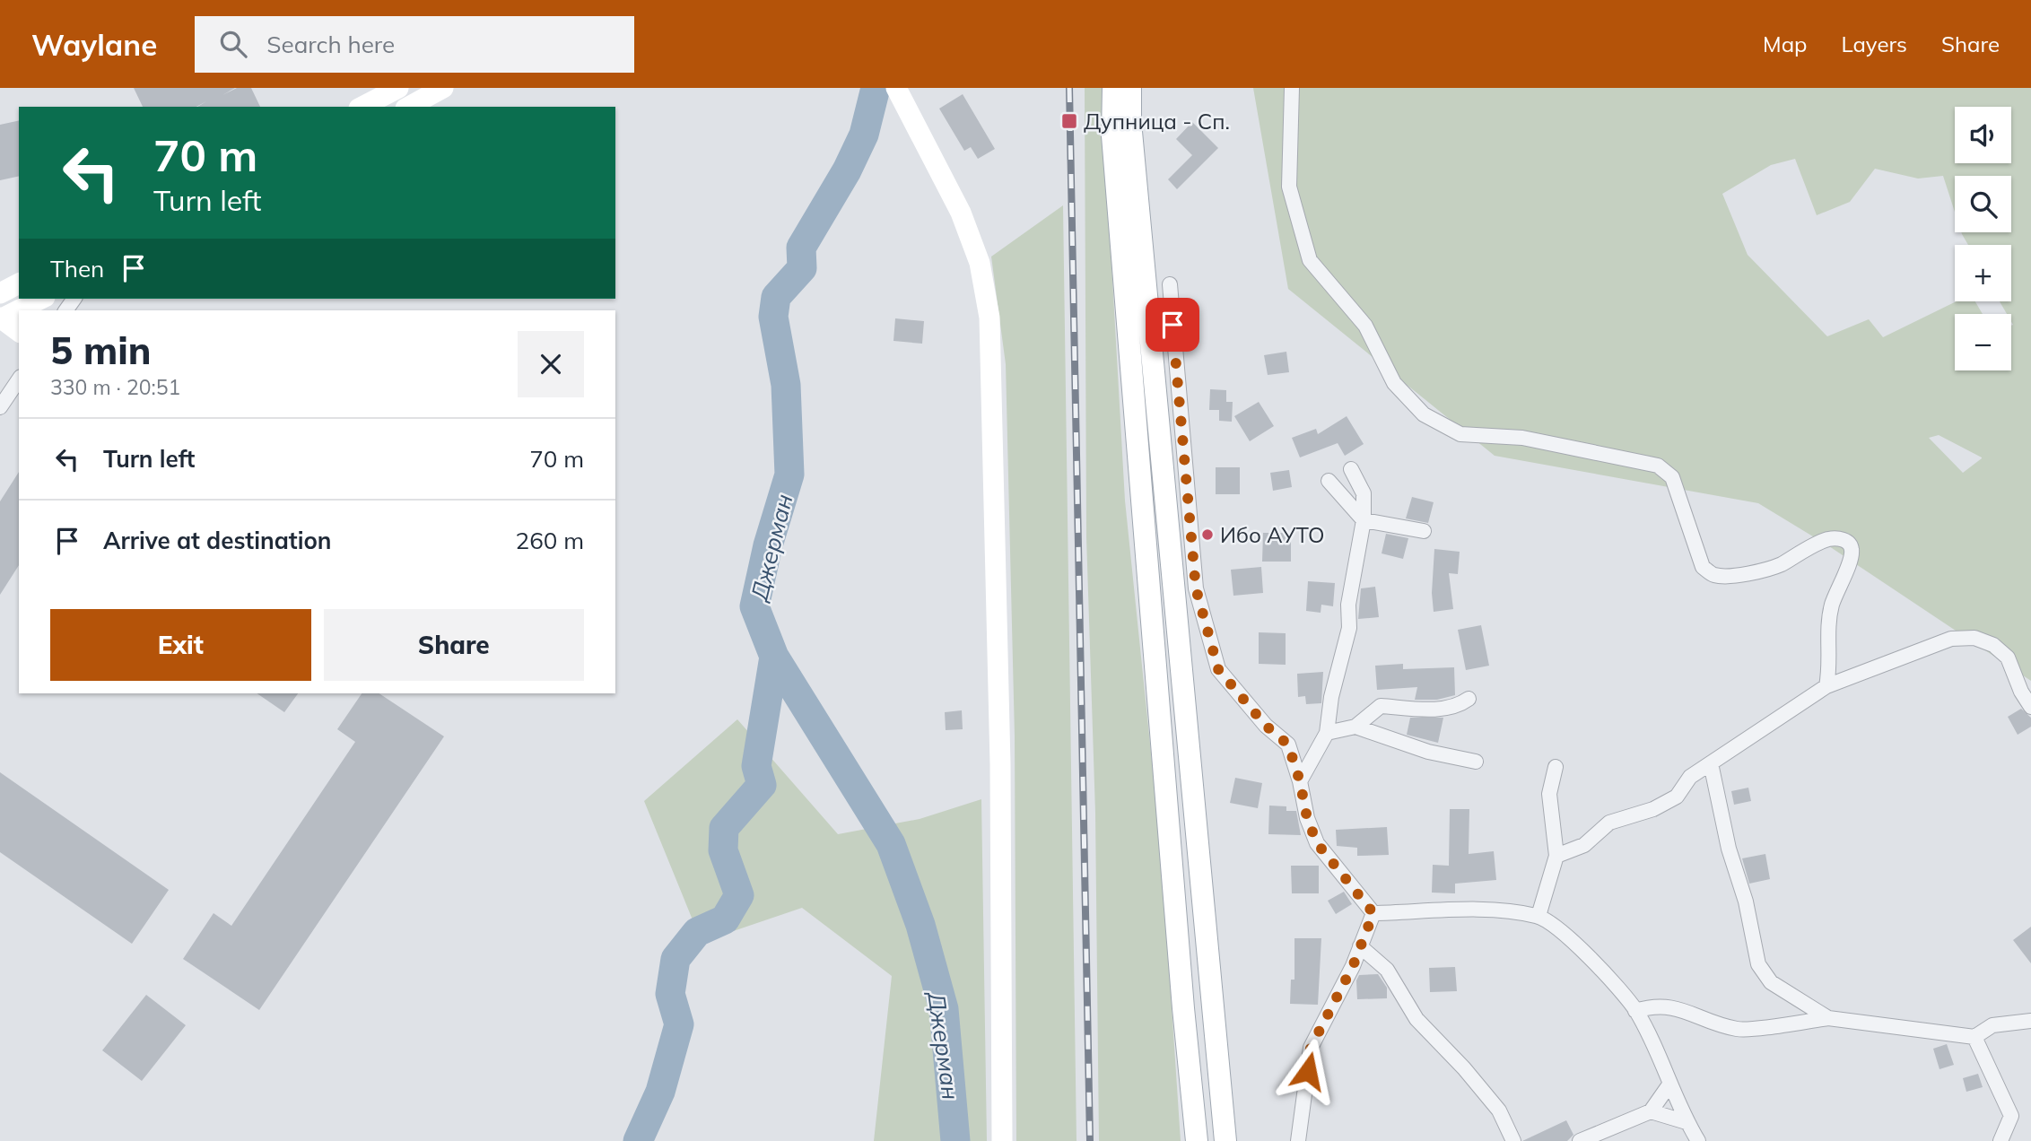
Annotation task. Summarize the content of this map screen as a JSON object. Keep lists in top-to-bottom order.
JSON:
{
  "water": ["Джерман"],
  "places": {
    "transit": ["Дупница - Сп."],
    "other": ["Ибо АУТО"]
  },
  "page": {
    "header": "Waylane",
    "search": "Search here",
    "nav": ["Map", "Layers", "Share"],
    "map_buttons": ["+", "−"],
    "turn": ["70 m", "Turn left"],
    "then": "Then",
    "heading": ["5 min", "330 m · 20:51"],
    "list": [
      {
        "name": "Turn left",
        "value": "70 m"
      },
      {
        "name": "Arrive at destination",
        "value": "260 m"
      }
    ],
    "buttons": ["Exit", "Share"]
  }
}
